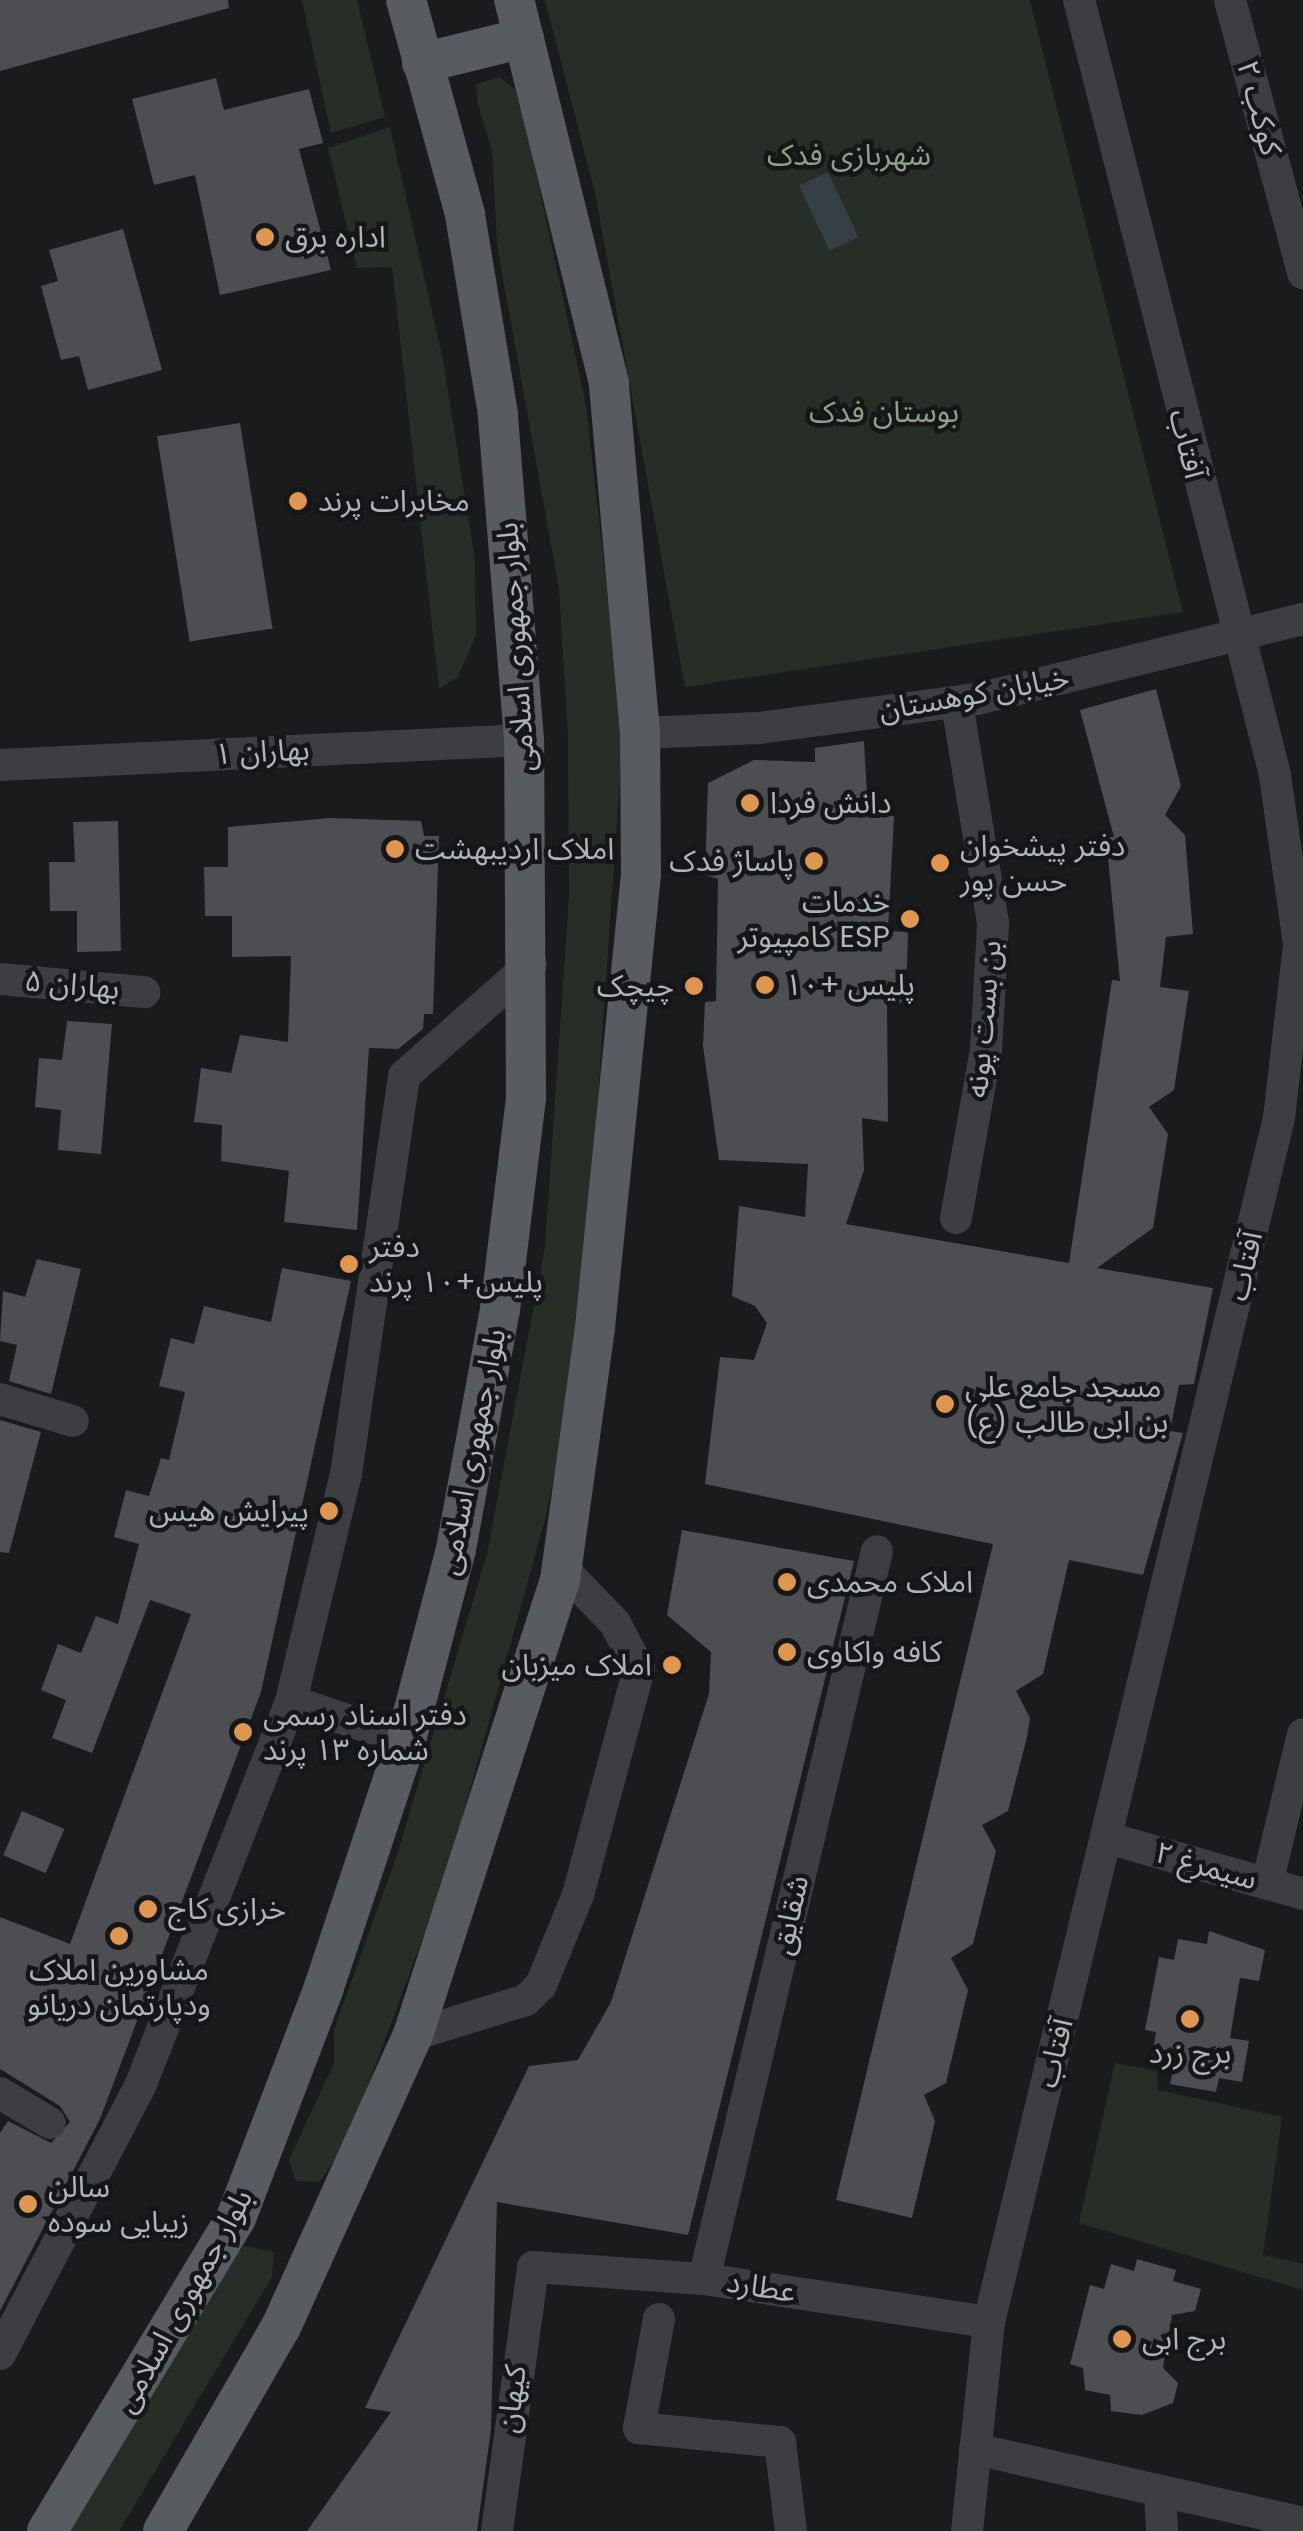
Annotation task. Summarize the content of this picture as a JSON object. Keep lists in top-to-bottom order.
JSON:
{
  "streets": {
    "main road": ["بلوار جمهوری اسلامی"],
    "street": [
      "کوکب ۲",
      "آفتاب",
      "خیابان کوهستان",
      "بهاران ۱",
      "بهاران ۵",
      "بن بست پونه",
      "سیمرغ ۲",
      "شقایق",
      "عطارد",
      "کیهان"
    ]
  },
  "crossings": [
    ["آفتاب", "خیابان کوهستان"],
    ["آفتاب", "سیمرغ ۲"],
    ["آفتاب", "عطارد"],
    ["بلوار جمهوری اسلامی", "بهاران ۱"],
    ["خیابان کوهستان", "بن بست پونه"],
    ["شقایق", "عطارد"],
    ["عطارد", "کیهان"]
  ],
  "parks": ["شهربازی فدک", "بوستان فدک"],
  "places": [
    "اداره برق",
    "مخابرات پرند",
    "دانش فردا",
    "املاک اردیبهشت",
    "پاساژ فدک",
    "دفتر پیشخوان حسن پور",
    "خدمات کامپیوتر ESP",
    "پلیس +۱۰",
    "چیچک",
    "دفتر پلیس+۱۰ پرند",
    "مسجد جامع علی بن ابی طالب (ع)",
    "پیرایش هیس",
    "املاک محمدی",
    "کافه واکاوی",
    "املاک میزبان",
    "دفتر اسناد رسمی شماره ۱۳ پرند",
    "خرازی کاج",
    "مشاورین املاک ودپارتمان دریانو",
    "برج زرد",
    "سالن زیبایی سوده",
    "برج ابی"
  ]
}
